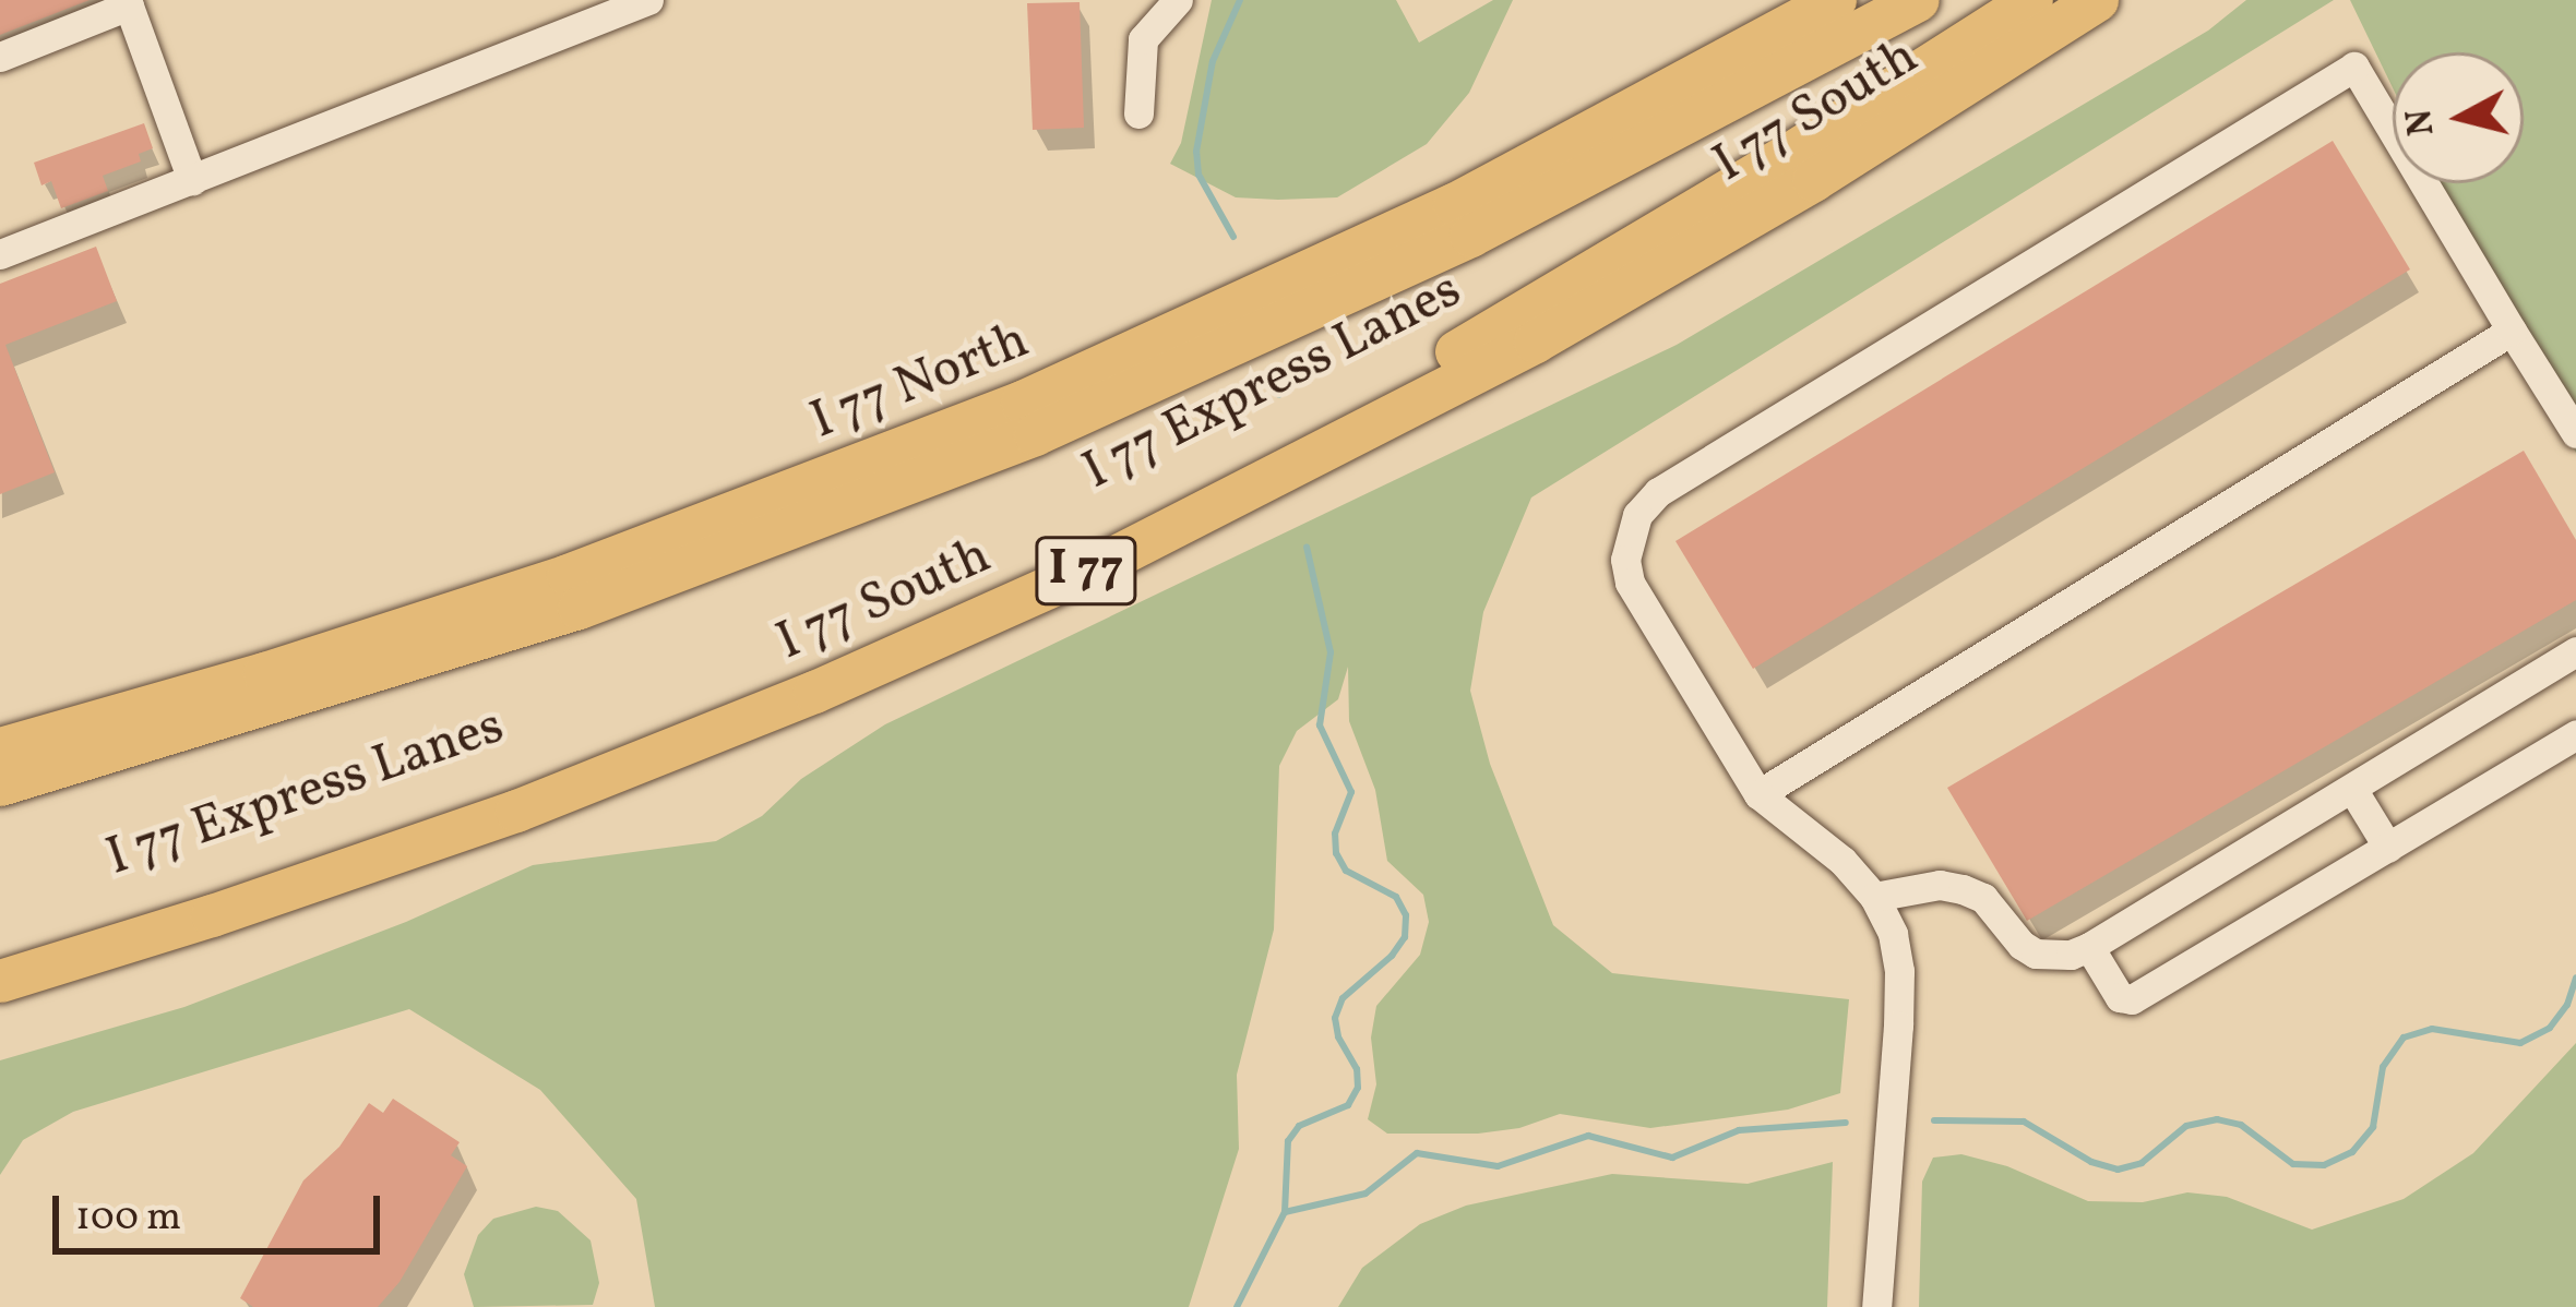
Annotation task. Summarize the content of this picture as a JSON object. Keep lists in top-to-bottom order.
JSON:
{
  "streets": {
    "highway": [
      "I 77 South",
      "I 77 North",
      "I 77 Express Lanes",
      "I 77"
    ]
  },
  "scale_bar": "100 m",
  "north": "left"
}
